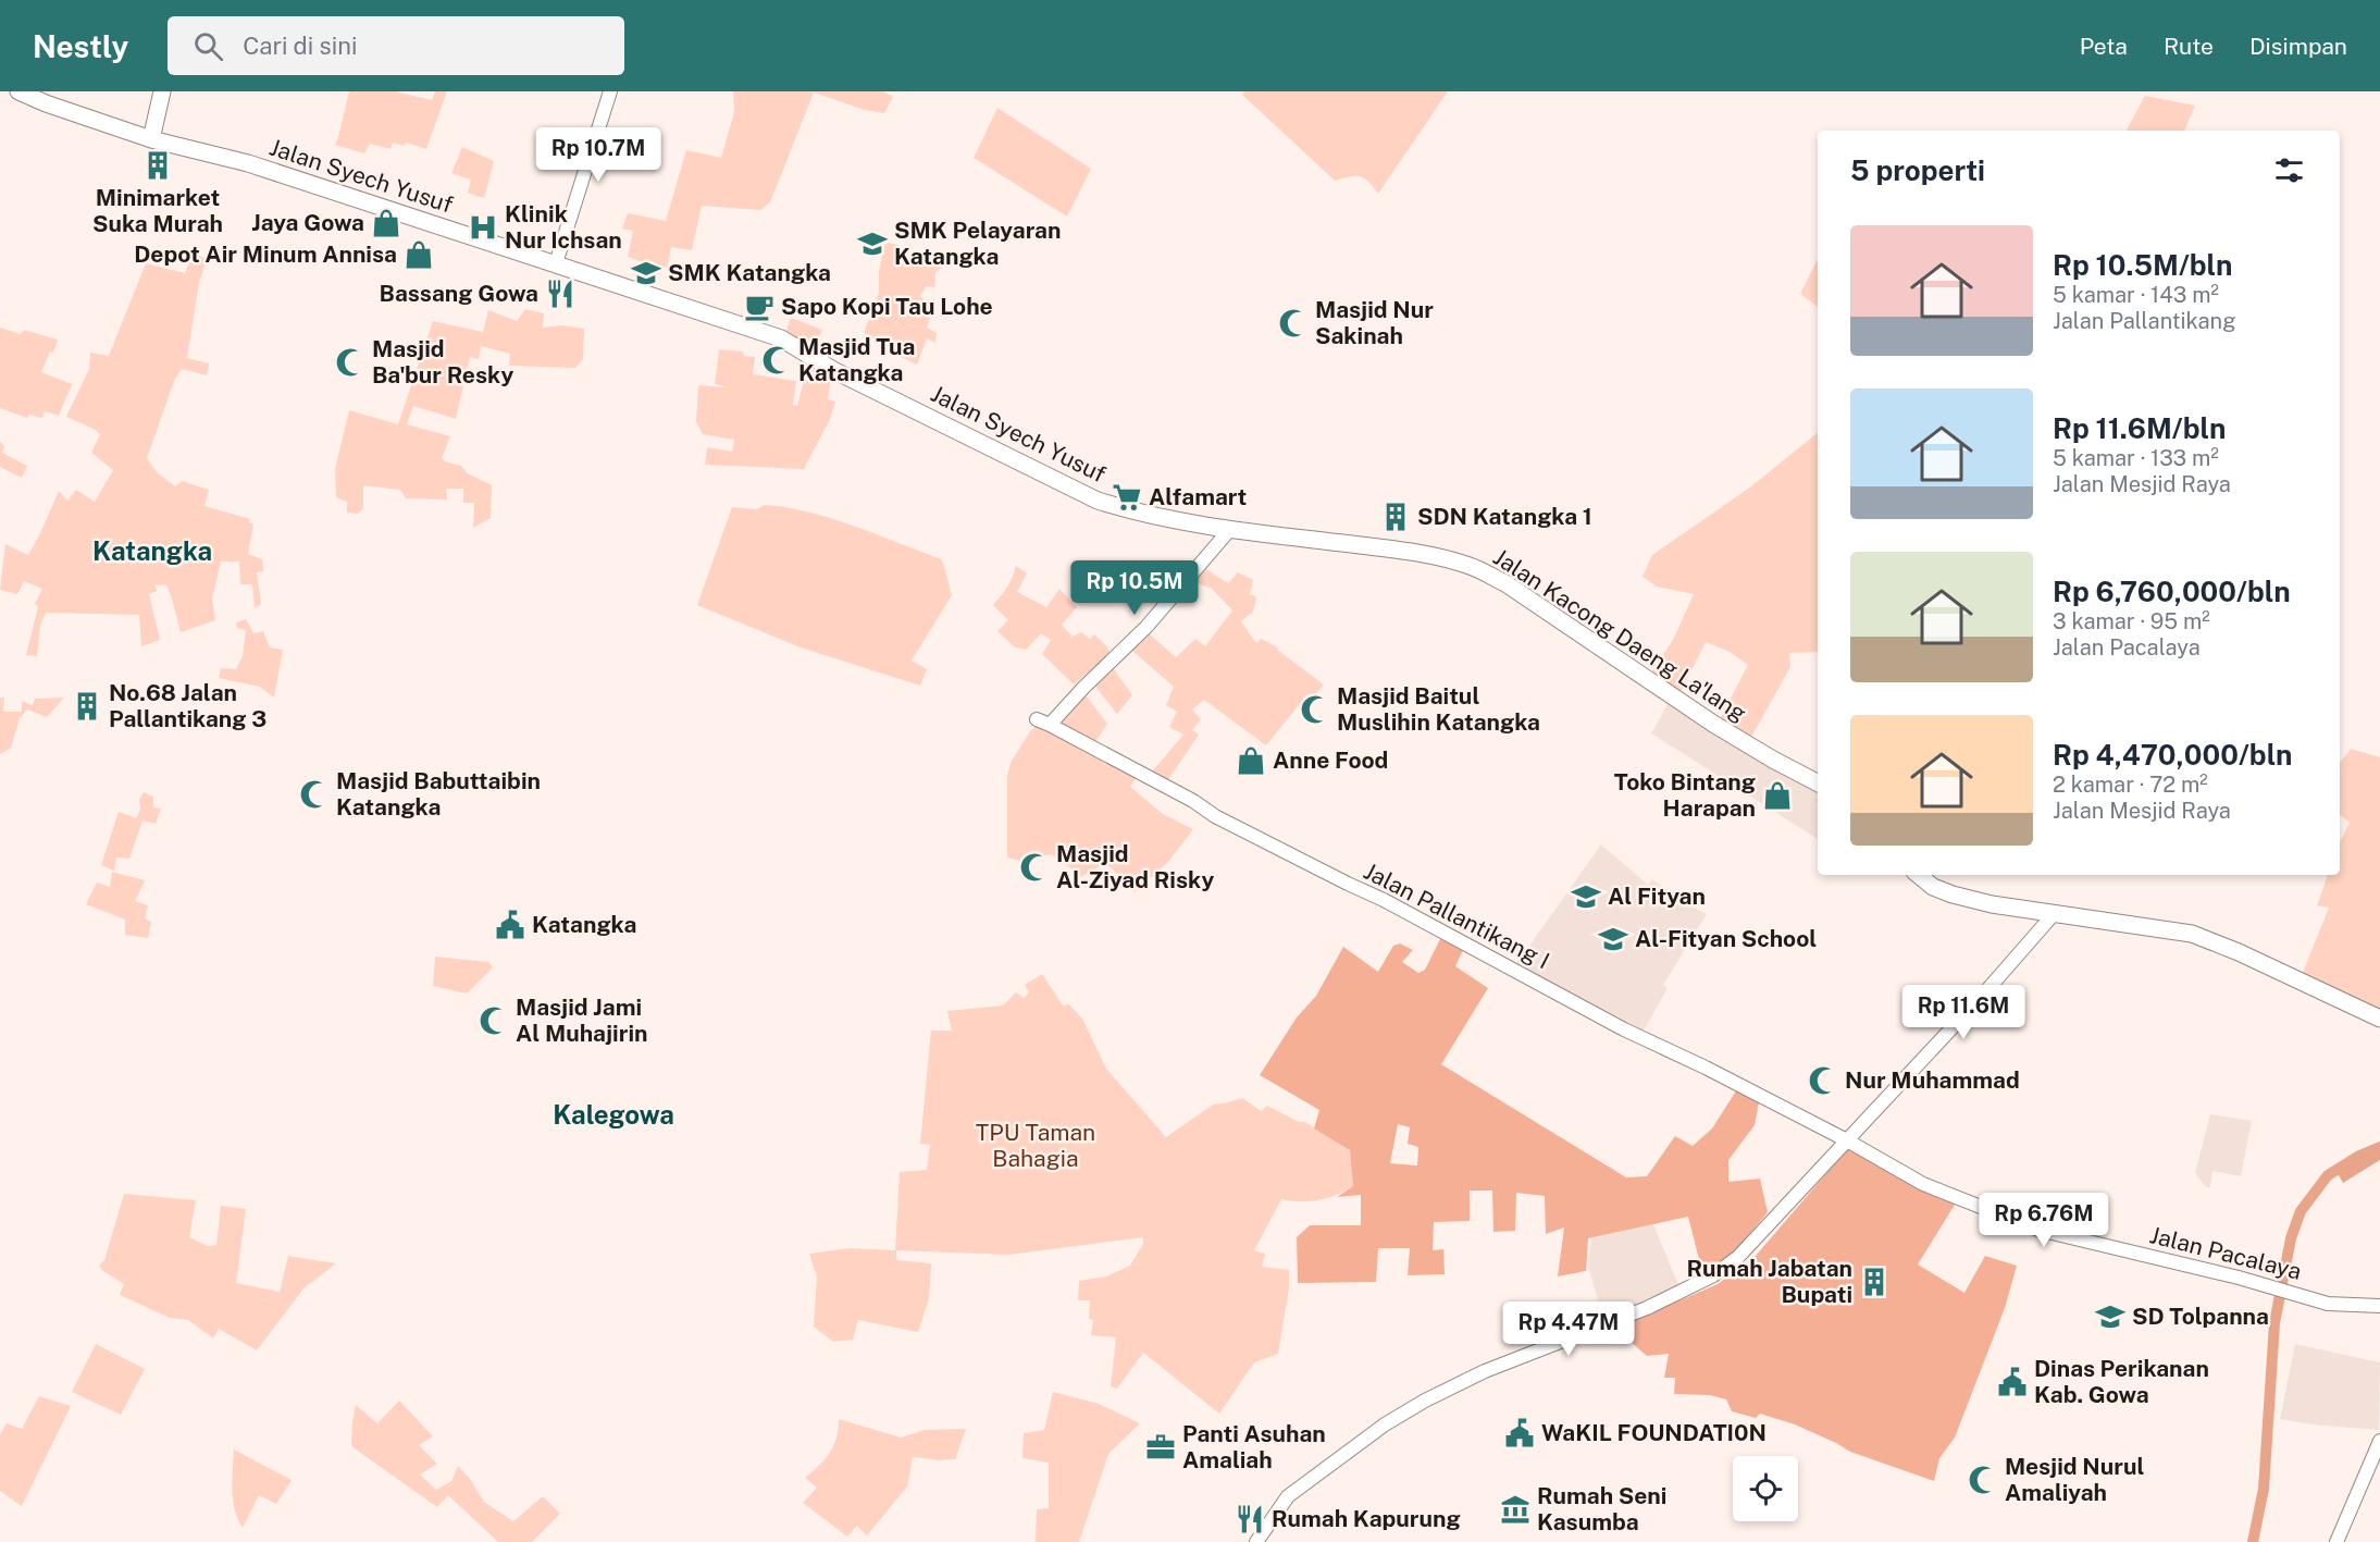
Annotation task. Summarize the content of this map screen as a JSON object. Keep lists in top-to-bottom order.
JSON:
{
  "streets": {
    "main road": ["Jalan Syech Yusuf", "Jalan Kacong Daeng La'lang"],
    "street": ["Jalan Pallantikang I", "Jalan Pacalaya"]
  },
  "crossings": [
    ["Jalan Syech Yusuf", "Jalan Kacong Daeng La'lang"],
    ["Jalan Pallantikang I", "Jalan Pacalaya"]
  ],
  "districts": ["Katangka", "Kalegowa"],
  "parks": ["TPU Taman Bahagia"],
  "places": {
    "building": [
      "Minimarket Suka Murah",
      "SDN Katangka 1",
      "No.68 Jalan Pallantikang 3",
      "Rumah Jabatan Bupati"
    ],
    "shop": [
      "Jaya Gowa",
      "Depot Air Minum Annisa",
      "Anne Food",
      "Toko Bintang Harapan"
    ],
    "hospital": ["Klinik Nur Ichsan"],
    "school or university": [
      "SMK Pelayaran Katangka",
      "SMK Katangka",
      "Al Fityan",
      "Al-Fityan School",
      "SD Tolpanna"
    ],
    "restaurant": ["Bassang Gowa", "Rumah Kapurung"],
    "cafe": ["Sapo Kopi Tau Lohe"],
    "mosque": [
      "Masjid Nur Sakinah",
      "Masjid Tua Katangka",
      "Masjid Ba'bur Resky",
      "Masjid Baitul Muslihin Katangka",
      "Masjid Babuttaibin Katangka",
      "Masjid Al-Ziyad Risky",
      "Masjid Jami Al Muhajirin",
      "Nur Muhammad",
      "Mesjid Nurul Amaliyah"
    ],
    "supermarket": ["Alfamart"],
    "public building": ["Katangka", "Dinas Perikanan Kab. Gowa", "WaKIL FOUNDATI0N"],
    "office": ["Panti Asuhan Amaliah"],
    "museum": ["Rumah Seni Kasumba"]
  },
  "page": {
    "header": "Nestly",
    "search": "Cari di sini",
    "nav": ["Peta", "Rute", "Disimpan"],
    "price": [
      "Rp 10.7M",
      "Rp 10.5M",
      "Rp 11.6M",
      "Rp 6.76M",
      "Rp 4.47M"
    ],
    "heading": "5 properti",
    "list": [
      {
        "name": "Rp 10.5M/bln",
        "note": "5 kamar · 143 m² · Jalan Pallantikang"
      },
      {
        "name": "Rp 11.6M/bln",
        "note": "5 kamar · 133 m² · Jalan Mesjid Raya"
      },
      {
        "name": "Rp 6,760,000/bln",
        "note": "3 kamar · 95 m² · Jalan Pacalaya"
      },
      {
        "name": "Rp 4,470,000/bln",
        "note": "2 kamar · 72 m² · Jalan Mesjid Raya"
      }
    ]
  }
}
